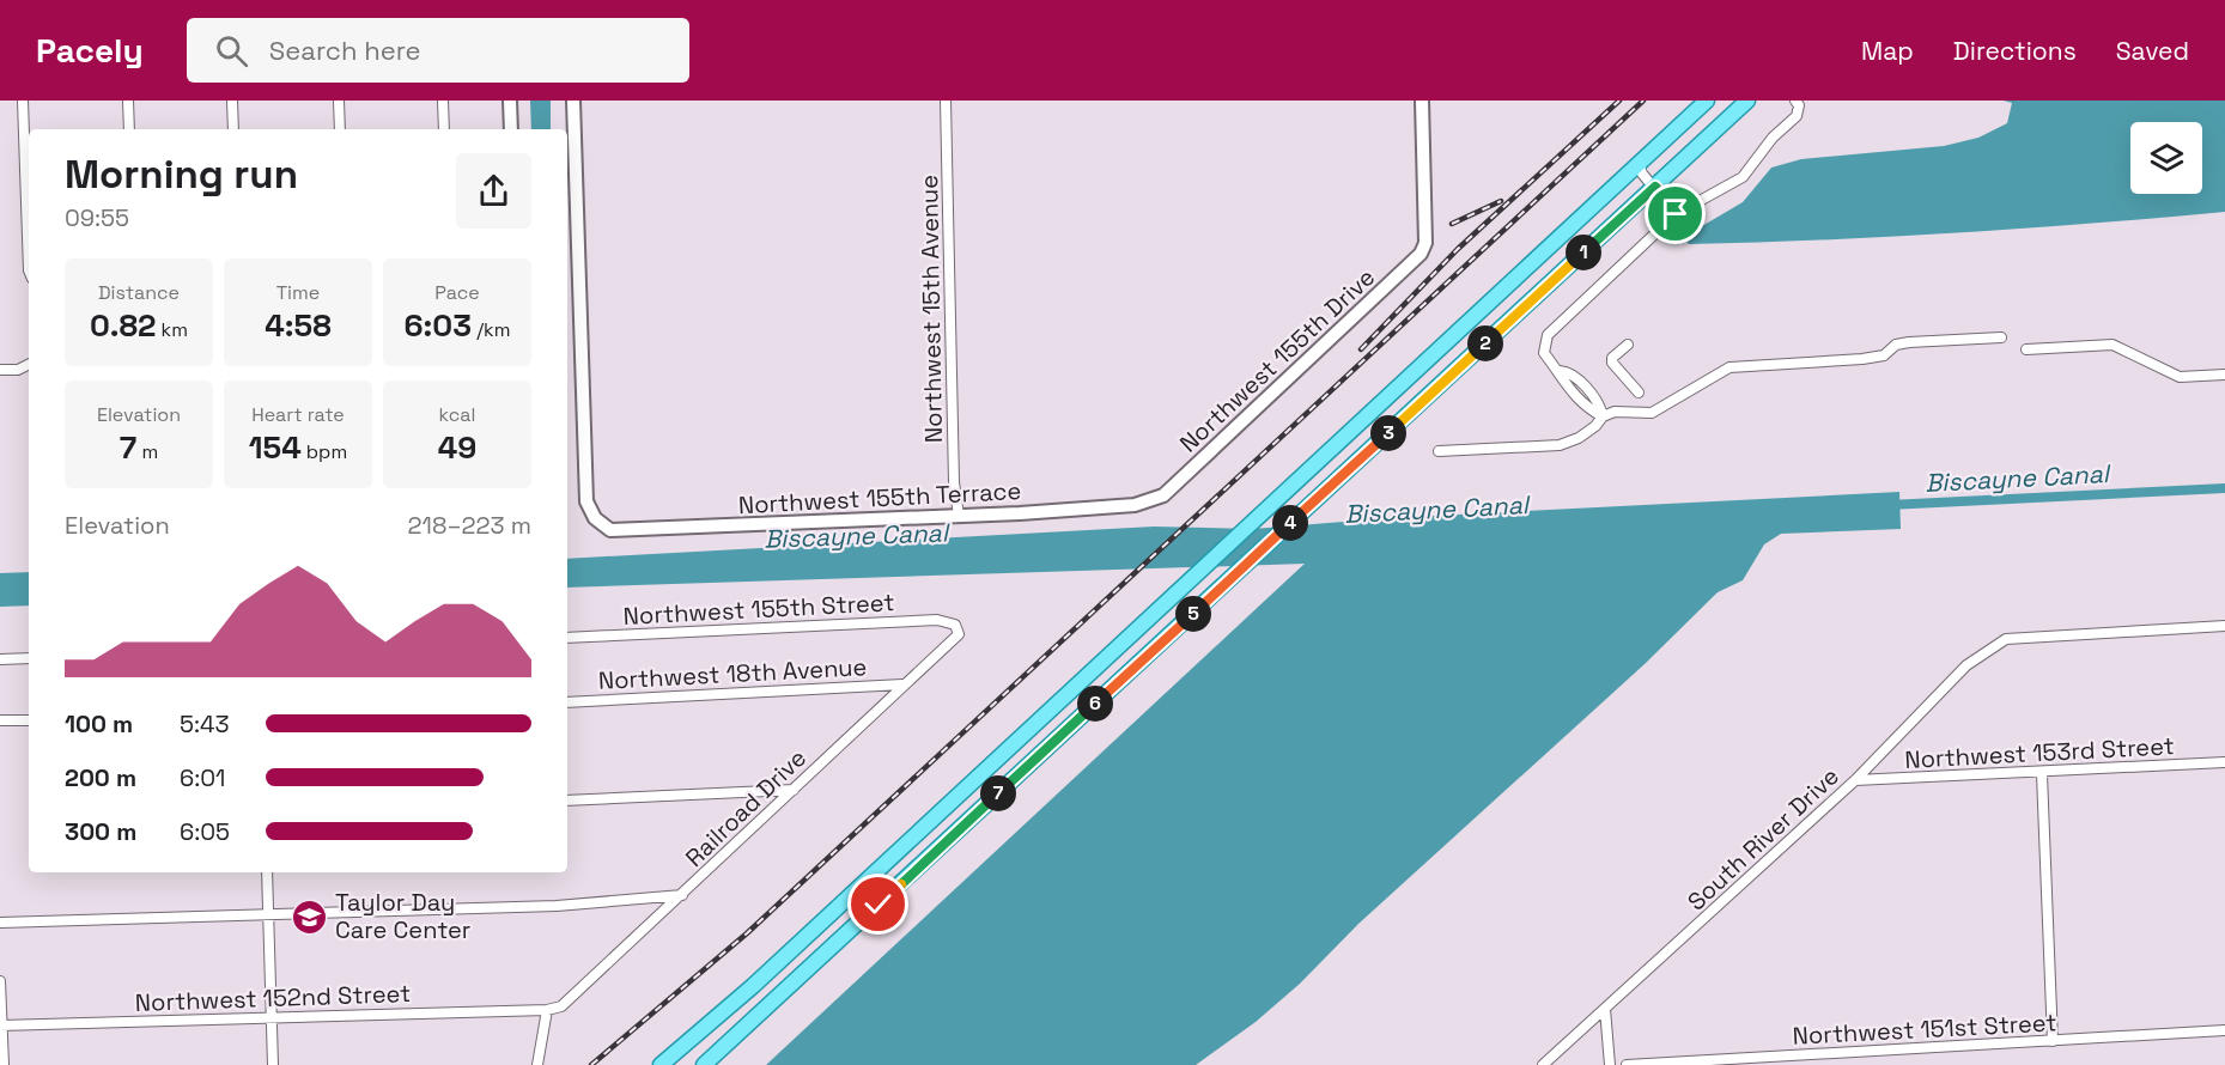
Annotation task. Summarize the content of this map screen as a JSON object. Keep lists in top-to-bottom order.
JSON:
{
  "streets": {
    "street": [
      "Northwest 15th Avenue",
      "Northwest 155th Drive",
      "Northwest 155th Terrace",
      "Northwest 155th Street",
      "Northwest 18th Avenue",
      "Northwest 153rd Street",
      "Railroad Drive",
      "South River Drive",
      "Northwest 152nd Street",
      "Northwest 151st Street"
    ]
  },
  "crossings": [
    ["Northwest 15th Avenue", "Northwest 155th Terrace"],
    ["Northwest 155th Drive", "Northwest 155th Terrace"],
    ["Northwest 155th Street", "Railroad Drive"],
    ["Northwest 18th Avenue", "Railroad Drive"],
    ["Northwest 153rd Street", "South River Drive"],
    ["Railroad Drive", "Northwest 152nd Street"]
  ],
  "water": ["Biscayne Canal"],
  "places": {
    "school or university": ["Taylor Day Care Center"]
  },
  "page": {
    "header": "Pacely",
    "search": "Search here",
    "nav": ["Map", "Directions", "Saved"],
    "heading": ["Morning run", "09:55"],
    "pins": [
      "1",
      "2",
      "3",
      "4",
      "5",
      "6",
      "7"
    ],
    "stats": [
      ["Distance", "0.82 km"],
      ["Time", "4:58"],
      ["Pace", "6:03 /km"],
      ["Elevation", "7 m"],
      ["Heart rate", "154 bpm"],
      ["kcal", "49"]
    ],
    "chart": ["Elevation", "218–223 m"],
    "list": [
      {
        "name": "100 m",
        "note": "5:43"
      },
      {
        "name": "200 m",
        "note": "6:01"
      },
      {
        "name": "300 m",
        "note": "6:05"
      }
    ]
  }
}
